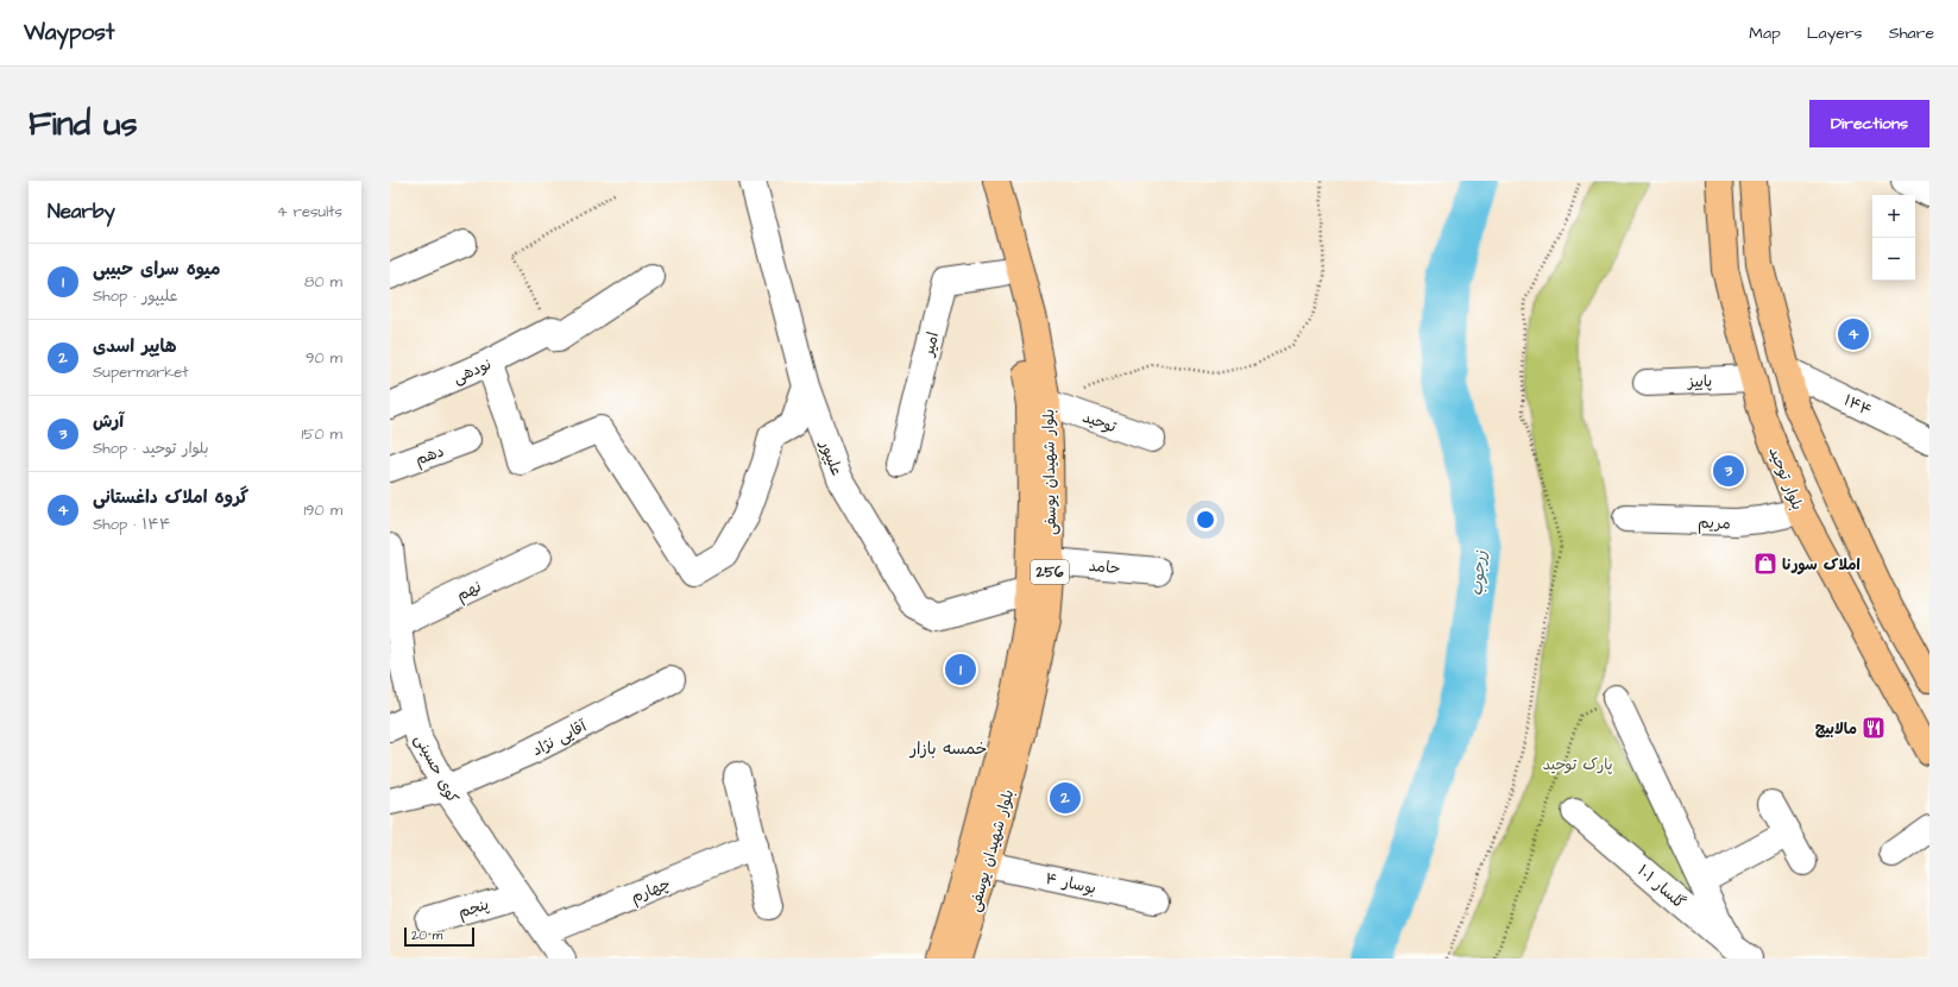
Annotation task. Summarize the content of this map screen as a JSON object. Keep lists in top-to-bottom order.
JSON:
{
  "streets": {
    "main road": ["بلوار شهیدان یوسفی", "بلوار توحید", "256"],
    "street": [
      "امیر",
      "نودهی",
      "پاییز",
      "۱۴۴",
      "توحید",
      "دهم",
      "علیپور",
      "مریم",
      "حامد",
      "نهم",
      "آقایی نژاد",
      "کوی حسینی",
      "بوسار ۴",
      "گلسار ۱۰۱",
      "چهارم",
      "پنجم"
    ]
  },
  "crossings": [
    ["امیر", "بلوار شهیدان یوسفی"],
    ["پاییز", "بلوار توحید"],
    ["توحید", "بلوار شهیدان یوسفی"],
    ["علیپور", "بلوار شهیدان یوسفی"],
    ["بلوار شهیدان یوسفی", "حامد"],
    ["بلوار شهیدان یوسفی", "بوسار ۴"],
    ["بلوار توحید", "مریم"],
    ["نهم", "کوی حسینی"],
    ["آقایی نژاد", "کوی حسینی"],
    ["کوی حسینی", "چهارم"],
    ["کوی حسینی", "پنجم"]
  ],
  "districts": ["خمسه بازار"],
  "water": ["زرجوب"],
  "parks": ["پارک توحید"],
  "places": {
    "shop": ["املاک سورنا"],
    "restaurant": ["مالابیج"]
  },
  "scale_bar": "20 m",
  "page": {
    "header": "Waypost",
    "nav": ["Map", "Layers", "Share"],
    "buttons": "Directions",
    "title": "Find us",
    "heading": ["Nearby", "4 results"],
    "map_buttons": ["+", "−"],
    "list": [
      {
        "mark": "1",
        "name": "میوه سرای حبیبی",
        "note": "Shop · علیپور",
        "value": "80 m"
      },
      {
        "mark": "2",
        "name": "هایپر اسدی",
        "note": "Supermarket",
        "value": "90 m"
      },
      {
        "mark": "3",
        "name": "آرش",
        "note": "Shop · بلوار توحید",
        "value": "150 m"
      },
      {
        "mark": "4",
        "name": "گروه املاک داغستانی",
        "note": "Shop · ۱۴۴",
        "value": "190 m"
      }
    ],
    "pins": [
      "4",
      "3",
      "1",
      "2"
    ],
    "scale": "20 m"
  }
}
